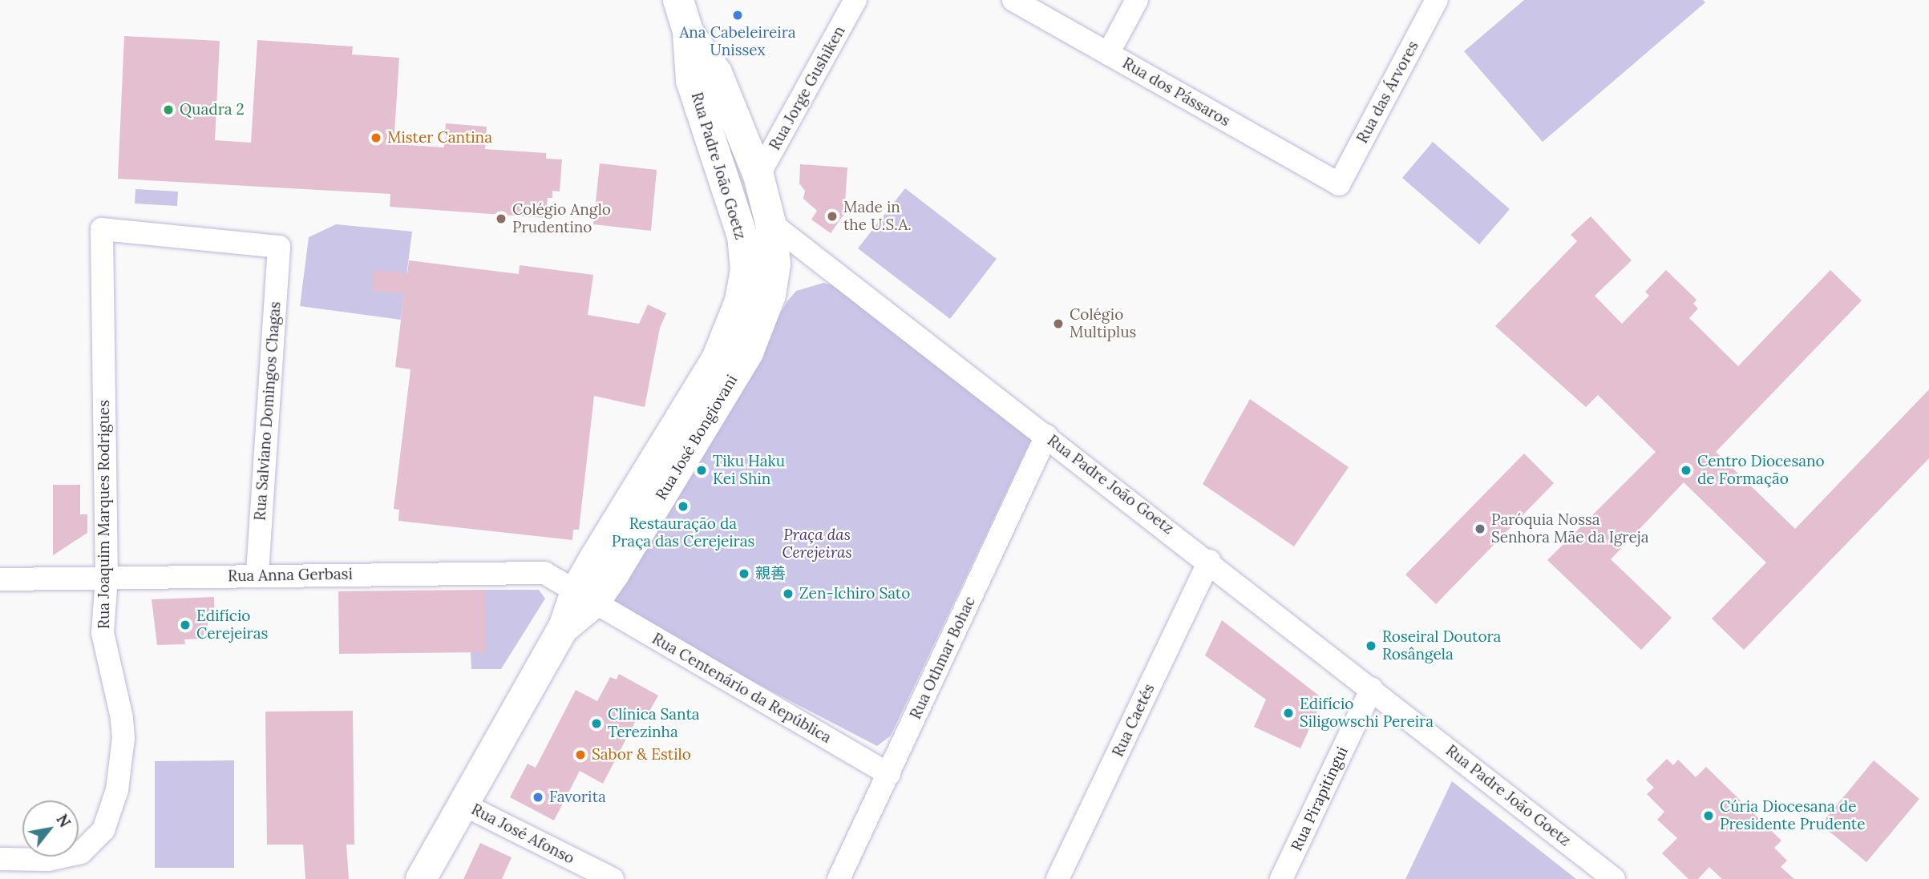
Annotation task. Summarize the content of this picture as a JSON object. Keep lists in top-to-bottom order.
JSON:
{
  "streets": {
    "street": [
      "Rua Jorge Gushiken",
      "Rua dos Pássaros",
      "Rua das Árvores",
      "Rua Padre João Goetz",
      "Rua Salviano Domingos Chagas",
      "Rua José Bongiovani",
      "Rua Joaquim Marques Rodrigues",
      "Rua Anna Gerbasi",
      "Rua Othmar Bohac",
      "Rua Centenário da República",
      "Rua Caetés",
      "Rua Pirapitingui",
      "Rua José Afonso"
    ]
  },
  "crossings": [
    ["Rua Jorge Gushiken", "Rua Padre João Goetz"],
    ["Rua dos Pássaros", "Rua das Árvores"],
    ["Rua Padre João Goetz", "Rua José Bongiovani"],
    ["Rua Padre João Goetz", "Rua Othmar Bohac"],
    ["Rua Padre João Goetz", "Rua Caetés"],
    ["Rua Padre João Goetz", "Rua Pirapitingui"],
    ["Rua Salviano Domingos Chagas", "Rua Joaquim Marques Rodrigues"],
    ["Rua Salviano Domingos Chagas", "Rua Anna Gerbasi"],
    ["Rua José Bongiovani", "Rua Anna Gerbasi"],
    ["Rua José Bongiovani", "Rua Centenário da República"],
    ["Rua José Bongiovani", "Rua José Afonso"],
    ["Rua Joaquim Marques Rodrigues", "Rua Anna Gerbasi"],
    ["Rua Anna Gerbasi", "Rua Centenário da República"],
    ["Rua Othmar Bohac", "Rua Centenário da República"]
  ],
  "parks": ["Praça das Cerejeiras"],
  "places": [
    "Ana Cabeleireira Unissex",
    "Quadra 2",
    "Mister Cantina",
    "Made in the U.S.A.",
    "Colégio Anglo Prudentino",
    "Colégio Multiplus",
    "Tiku Haku Kei Shin",
    "Centro Diocesano de Formação",
    "Restauração da Praça das Cerejeiras",
    "Paróquia Nossa Senhora Mãe da Igreja",
    "親善",
    "Zen-Ichiro Sato",
    "Edifício Cerejeiras",
    "Roseiral Doutora Rosângela",
    "Edifício Siligowschi Pereira",
    "Clínica Santa Terezinha",
    "Sabor & Estilo",
    "Favorita",
    "Cúria Diocesana de Presidente Prudente"
  ],
  "north": "top right"
}
